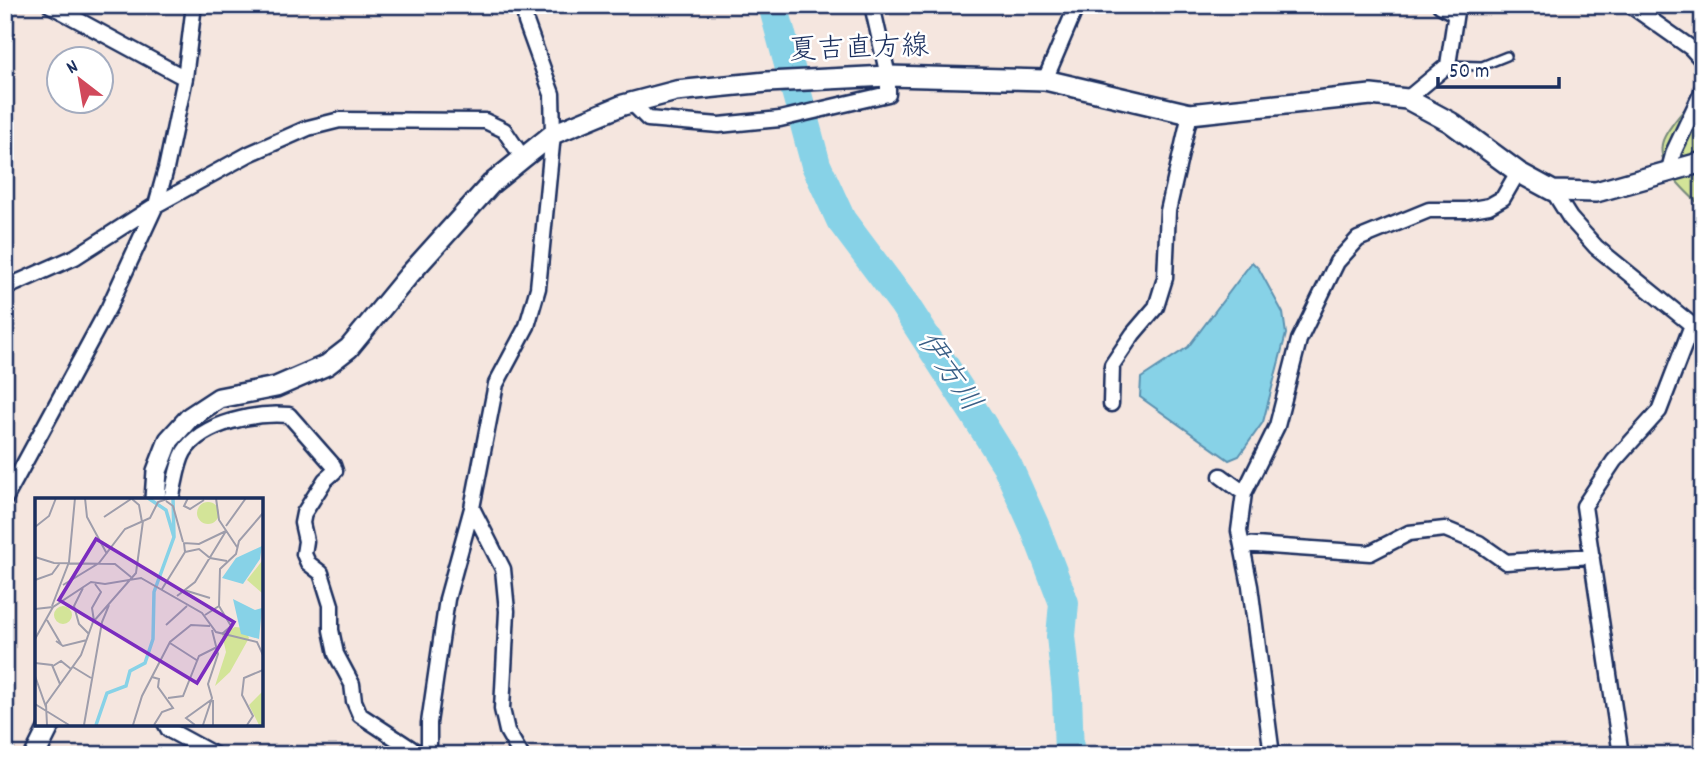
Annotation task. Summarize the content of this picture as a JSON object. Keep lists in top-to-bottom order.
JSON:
{
  "streets": {
    "main road": ["夏吉直方線"]
  },
  "water": ["伊方川"],
  "scale_bar": "50 m",
  "north": "top left"
}
